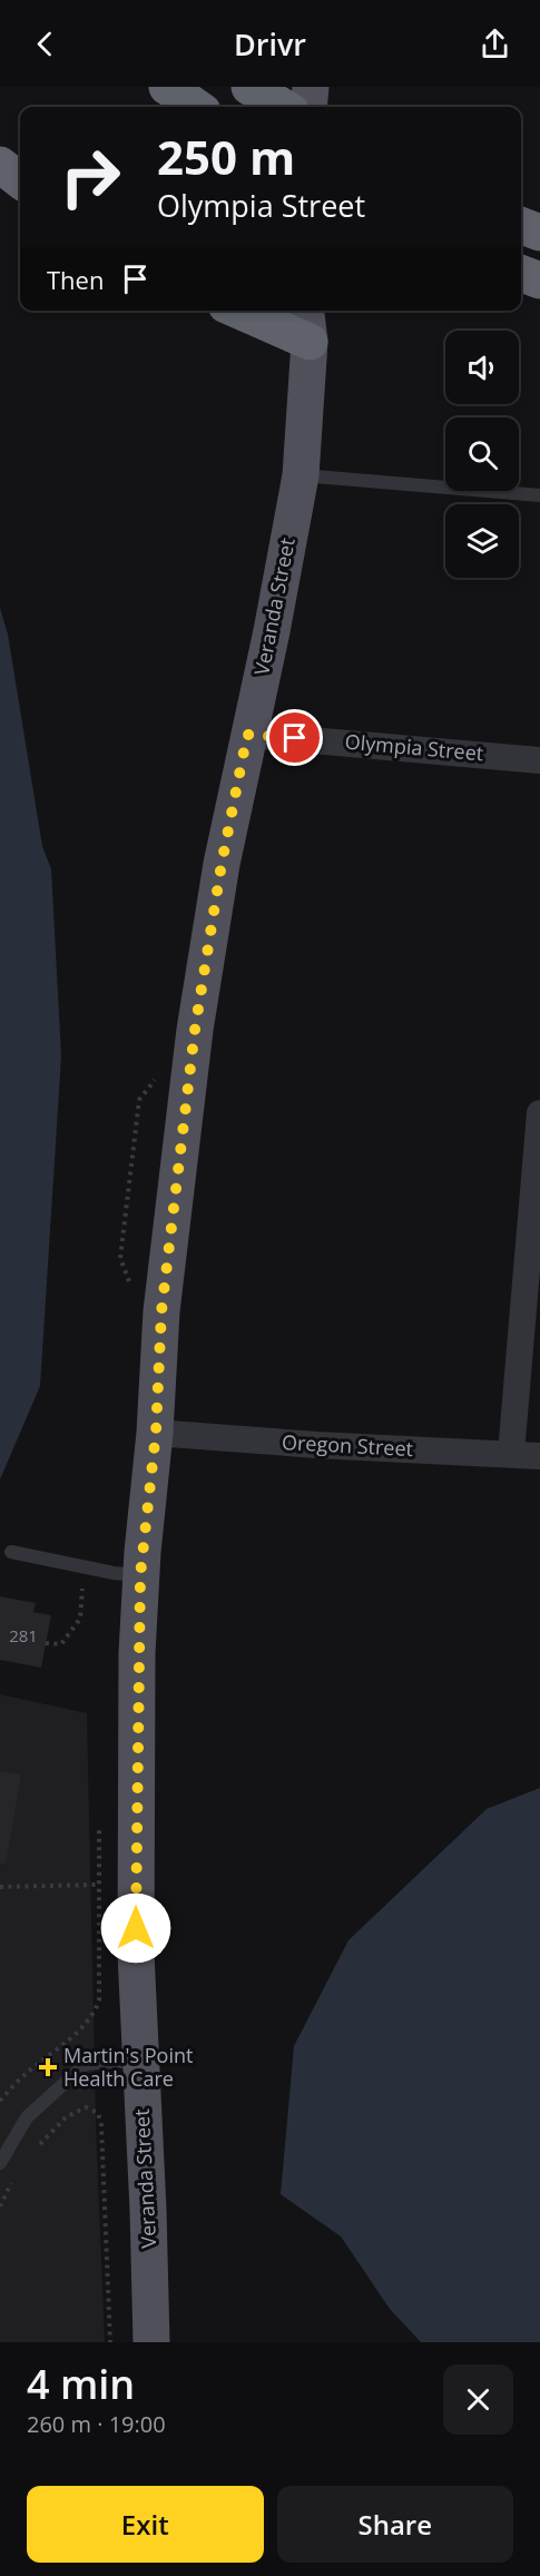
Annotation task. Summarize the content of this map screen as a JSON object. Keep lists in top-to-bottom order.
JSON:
{
  "streets": {
    "main road": ["Veranda Street"],
    "street": ["Olympia Street", "Oregon Street"]
  },
  "crossings": [
    ["Veranda Street", "Olympia Street"],
    ["Veranda Street", "Oregon Street"]
  ],
  "places": {
    "health": ["Martin's Point Health Care"]
  },
  "house_numbers": ["281"],
  "page": {
    "header": "Drivr",
    "turn": ["250 m", "Olympia Street"],
    "then": "Then",
    "heading": ["4 min", "260 m · 19:00"],
    "buttons": ["Exit", "Share"]
  }
}
